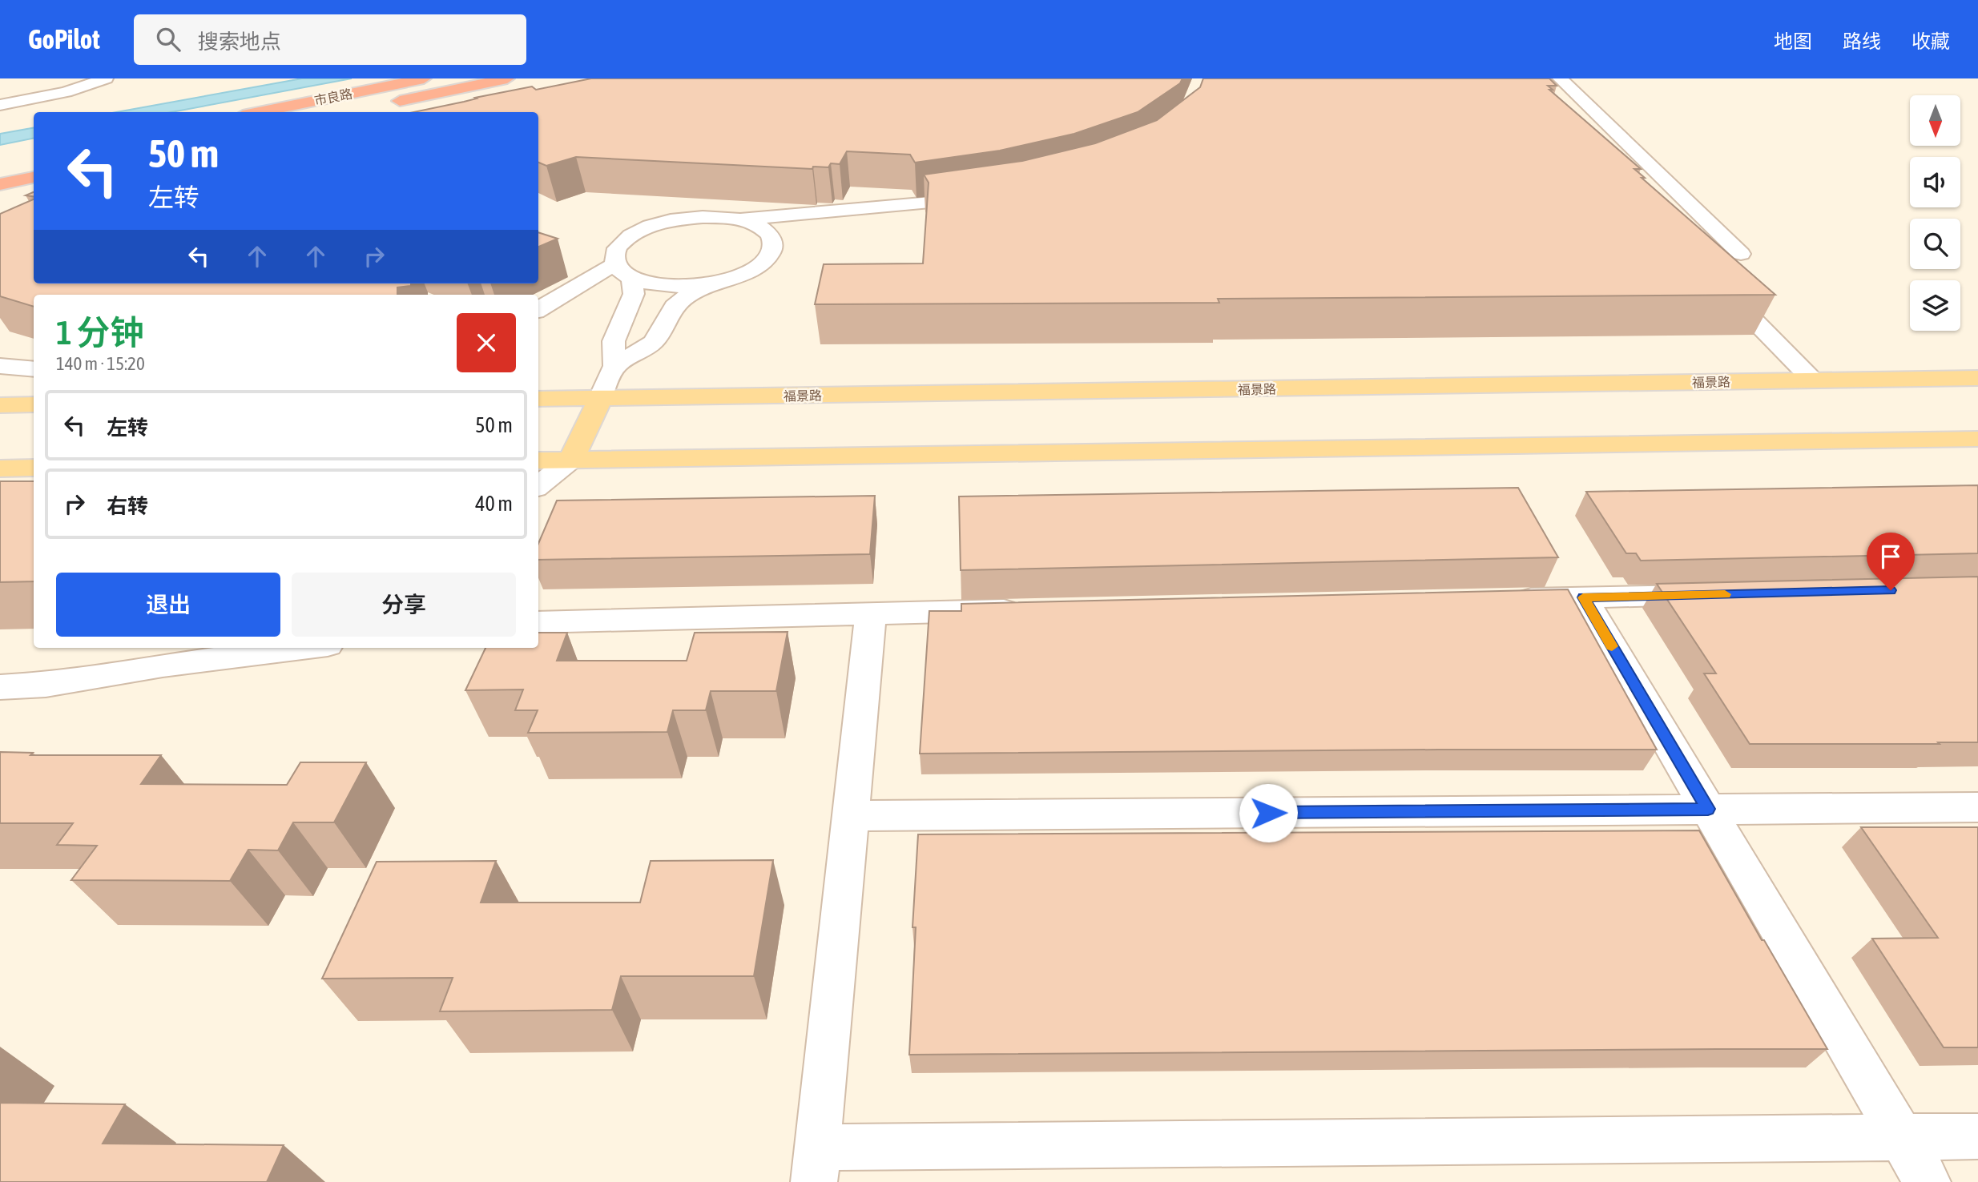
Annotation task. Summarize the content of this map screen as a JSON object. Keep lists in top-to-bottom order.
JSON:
{
  "streets": {
    "highway": ["市良路"],
    "main road": ["福景路"]
  },
  "north": "bottom",
  "page": {
    "header": "GoPilot",
    "search": "搜索地点",
    "nav": ["地图", "路线", "收藏"],
    "turn": ["50 m", "左转"],
    "heading": ["1 分钟", "140 m · 15:20"],
    "list": [
      {
        "name": "左转",
        "value": "50 m"
      },
      {
        "name": "右转",
        "value": "40 m"
      }
    ],
    "buttons": ["退出", "分享"]
  }
}
